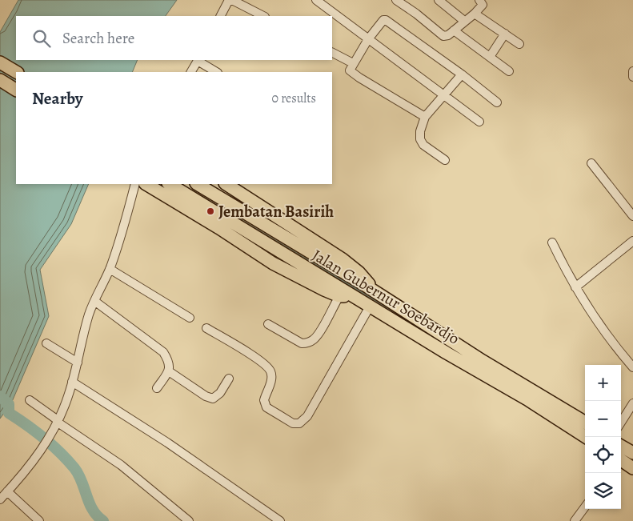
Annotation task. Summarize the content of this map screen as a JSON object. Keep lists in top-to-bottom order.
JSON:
{
  "streets": {
    "highway": ["Jalan Gubernur Soebardjo"]
  },
  "places": ["Jembatan Basirih"],
  "page": {
    "search": "Search here",
    "heading": ["Nearby", "0 results"],
    "map_buttons": ["+", "−"]
  }
}
